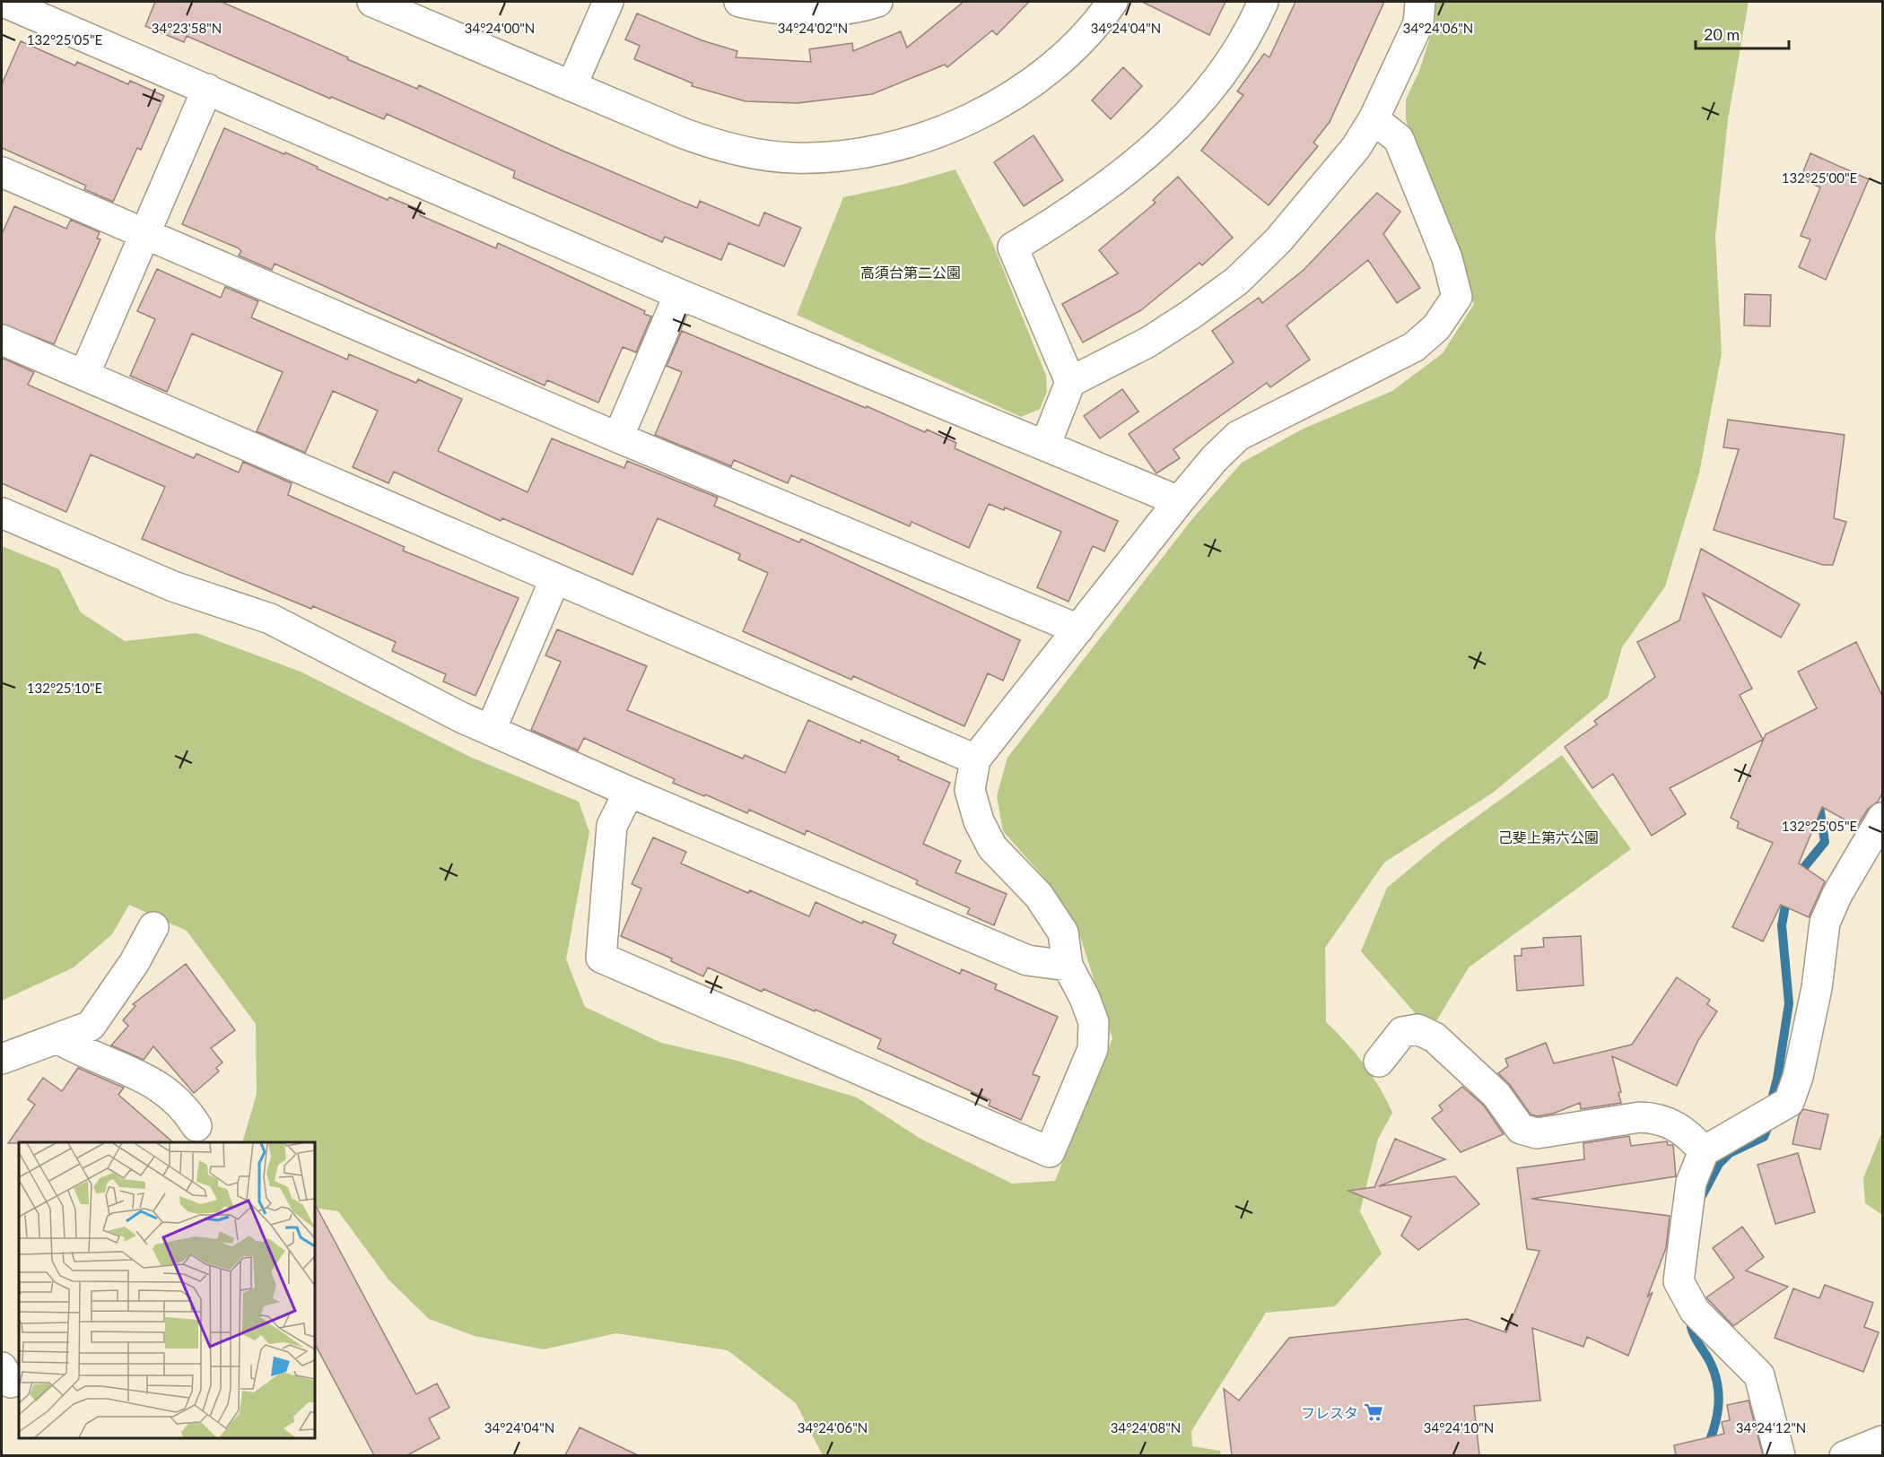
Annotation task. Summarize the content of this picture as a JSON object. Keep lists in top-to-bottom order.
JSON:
{
  "parks": ["高須台第二公園", "己斐上第六公園"],
  "places": {
    "supermarket": ["フレスタ"]
  },
  "scale_bar": "20 m",
  "coordinates": [
    "34°23'58\"N",
    "34°24'00\"N",
    "34°24'02\"N",
    "34°24'04\"N",
    "34°24'06\"N",
    "132°25'05\"E",
    "132°25'00\"E",
    "132°25'10\"E",
    "34°24'08\"N",
    "34°24'10\"N",
    "34°24'12\"N"
  ]
}
